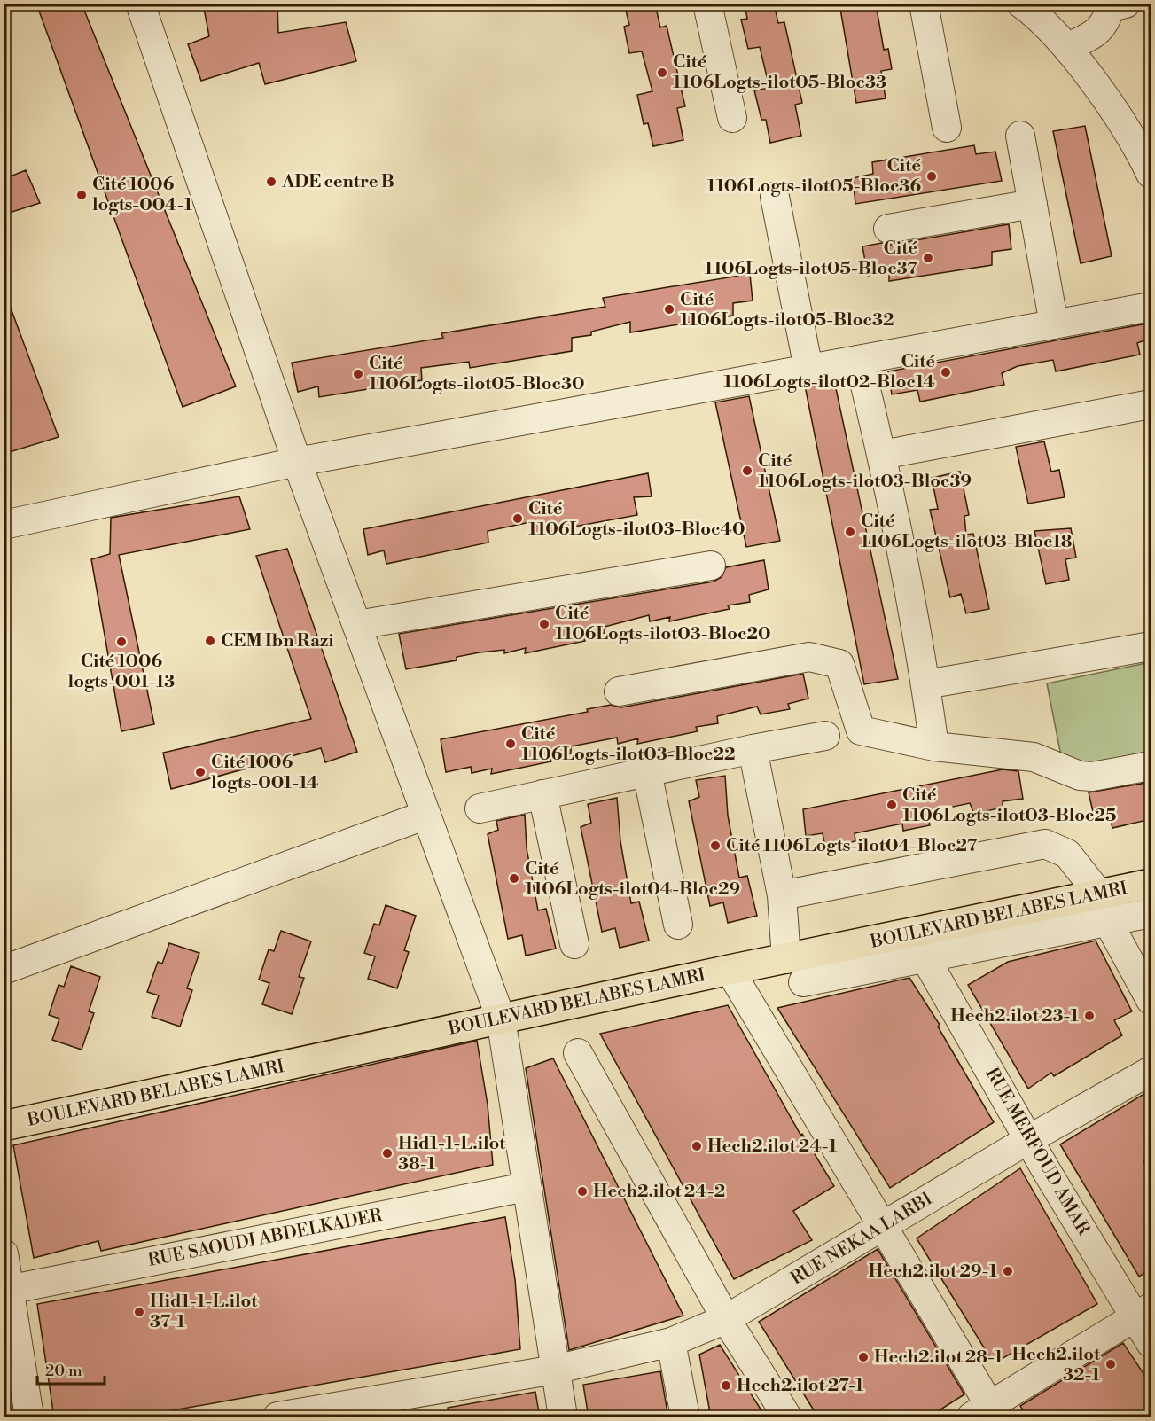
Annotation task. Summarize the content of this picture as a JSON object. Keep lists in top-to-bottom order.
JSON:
{
  "streets": {
    "main road": ["BOULEVARD BELABES LAMRI"],
    "street": ["RUE MERFOUD AMAR", "RUE SAOUDI ABDELKADER", "RUE NEKAA LARBI"]
  },
  "crossings": [
    ["RUE MERFOUD AMAR", "RUE NEKAA LARBI"]
  ],
  "places": [
    "Cité 1106Logts-ilot05-Bloc33",
    "Cité 1106Logts-ilot05-Bloc36",
    "ADE centre B",
    "Cité 1006 logts-004-1",
    "Cité 1106Logts-ilot05-Bloc37",
    "Cité 1106Logts-ilot05-Bloc32",
    "Cité 1106Logts-ilot02-Bloc14",
    "Cité 1106Logts-ilot05-Bloc30",
    "Cité 1106Logts-ilot03-Bloc39",
    "Cité 1106Logts-ilot03-Bloc40",
    "Cité 1106Logts-ilot03-Bloc18",
    "Cité 1106Logts-ilot03-Bloc20",
    "CEM Ibn Razi",
    "Cité 1006 logts-001-13",
    "Cité 1106Logts-ilot03-Bloc22",
    "Cité 1006 logts-001-14",
    "Cité 1106Logts-ilot03-Bloc25",
    "Cité 1106Logts-ilot04-Bloc27",
    "Cité 1106Logts-ilot04-Bloc29",
    "Hech2.ilot 23-1",
    "Hech2.ilot 24-1",
    "Hid1-1-L.ilot 38-1",
    "Hech2.ilot 24-2",
    "Hech2.ilot 29-1",
    "Hid1-1-L.ilot 37-1",
    "Hech2.ilot 28-1",
    "Hech2.ilot 32-1",
    "Hech2.ilot 27-1"
  ],
  "scale_bar": "20 m"
}
